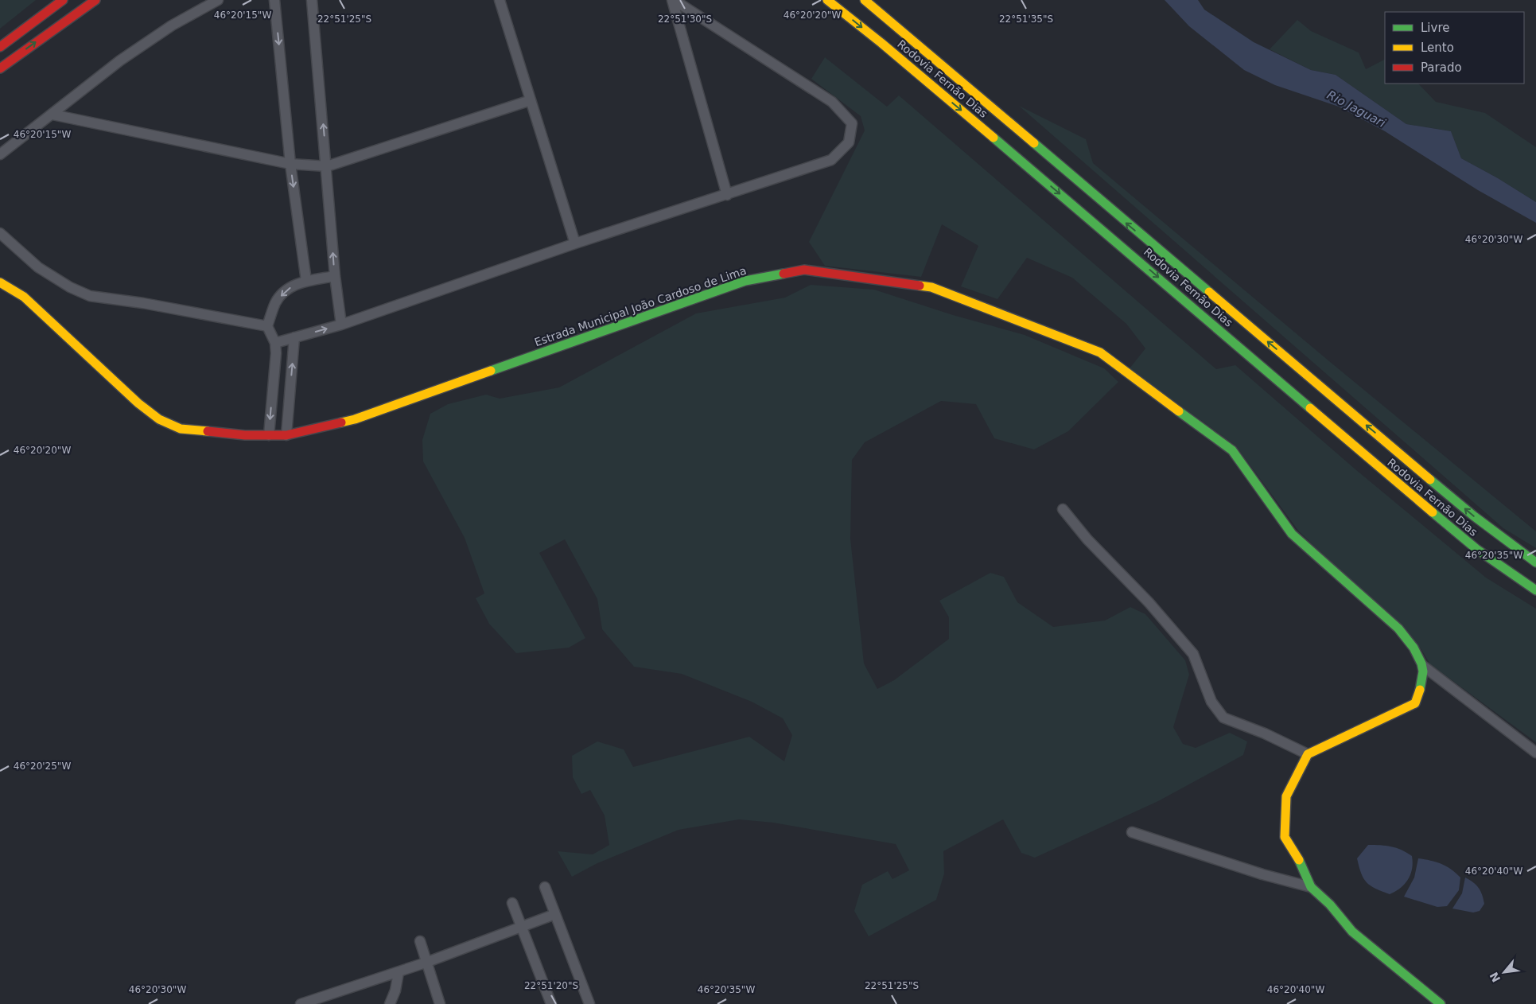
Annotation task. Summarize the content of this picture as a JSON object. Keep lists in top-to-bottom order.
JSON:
{
  "streets": {
    "main road": ["Rodovia Fernão Dias", "Estrada Municipal João Cardoso de Lima"]
  },
  "water": ["Rio Jaguari"],
  "legend": ["Livre", "Lento", "Parado"],
  "north": "bottom left",
  "coordinates": [
    "46°20'20\"W",
    "46°20'15\"W",
    "22°51'25\"S",
    "22°51'30\"S",
    "22°51'35\"S",
    "46°20'30\"W",
    "46°20'35\"W",
    "46°20'25\"W",
    "46°20'40\"W",
    "22°51'20\"S"
  ]
}
